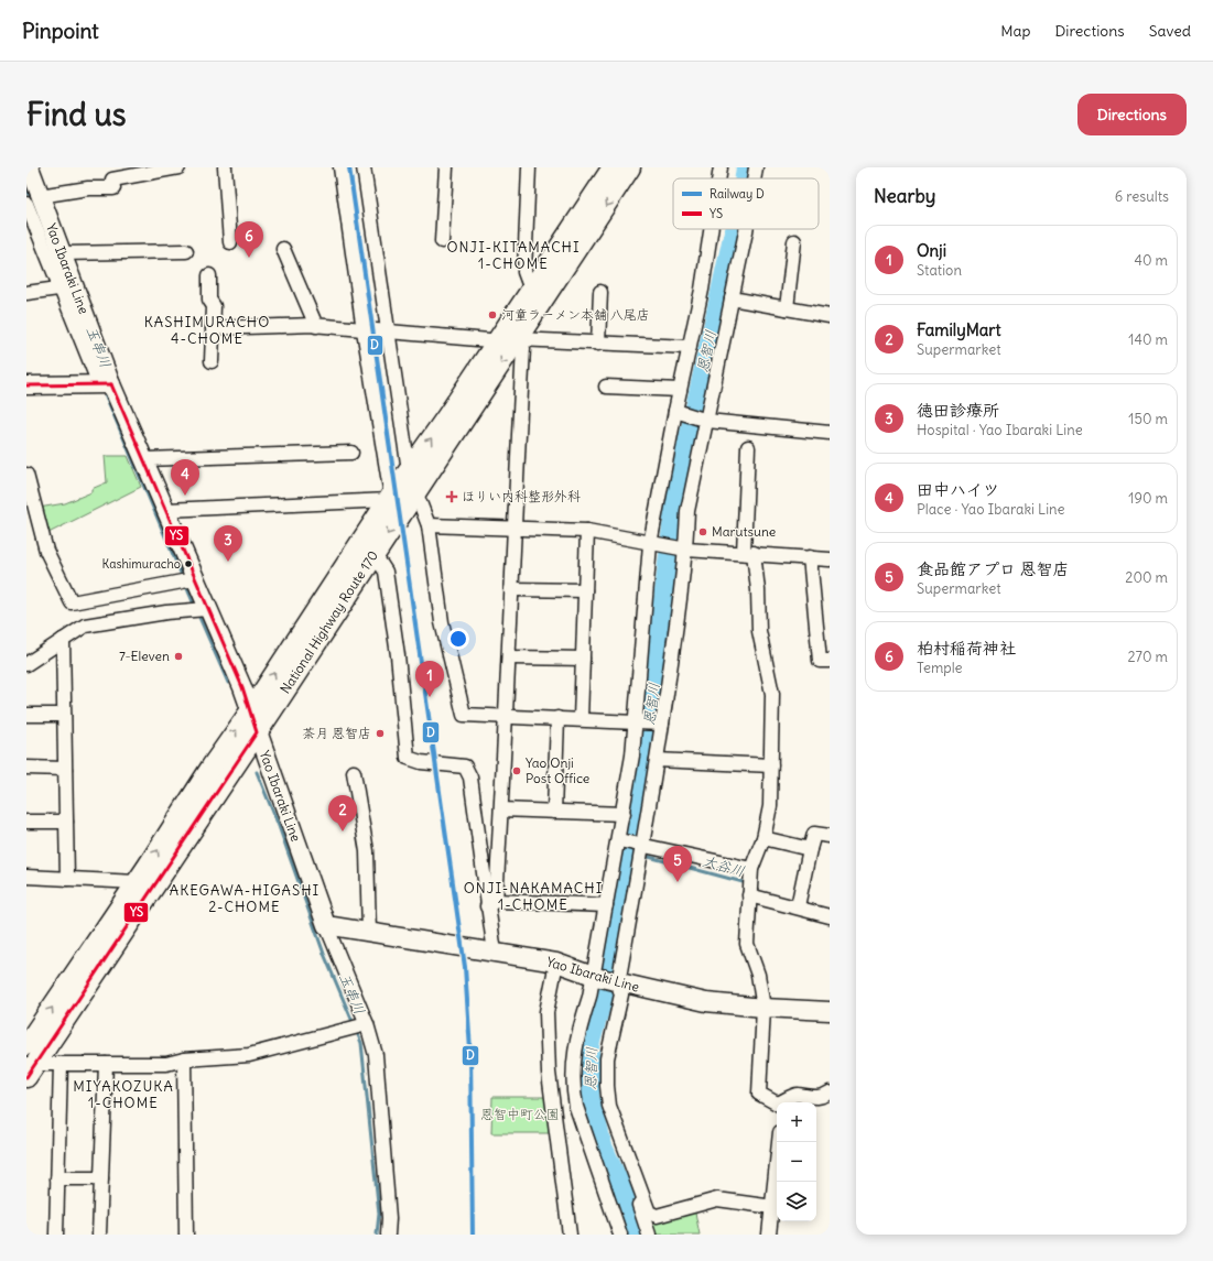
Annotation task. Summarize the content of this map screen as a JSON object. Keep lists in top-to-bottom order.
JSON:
{
  "streets": {
    "highway": ["National Highway Route 170"],
    "main road": ["Yao Ibaraki Line"]
  },
  "crossings": [
    ["Yao Ibaraki Line", "National Highway Route 170"]
  ],
  "districts": [
    "ONJI-KITAMACHI 1-CHOME",
    "KASHIMURACHO 4-CHOME",
    "ONJI-NAKAMACHI 1-CHOME",
    "AKEGAWA-HIGASHI 2-CHOME",
    "MIYAKOZUKA 1-CHOME"
  ],
  "water": ["玉串川", "恩智川", "大谷川"],
  "parks": ["恩智中町公園"],
  "places": {
    "other": [
      "河童ラーメン本舗 八尾店",
      "Marutsune",
      "Kashimuracho",
      "7-Eleven",
      "茶月 恩智店",
      "Yao Onji Post Office"
    ],
    "health": ["ほりい内科整形外科"]
  },
  "lines": ["rail line D", "transit line YS"],
  "legend": ["Railway D", "YS"],
  "page": {
    "header": "Pinpoint",
    "nav": ["Map", "Directions", "Saved"],
    "buttons": "Directions",
    "title": "Find us",
    "heading": ["Nearby", "6 results"],
    "pins": [
      "6",
      "4",
      "3",
      "1",
      "2",
      "5"
    ],
    "list": [
      {
        "mark": "1",
        "name": "Onji",
        "note": "Station",
        "value": "40 m"
      },
      {
        "mark": "2",
        "name": "FamilyMart",
        "note": "Supermarket",
        "value": "140 m"
      },
      {
        "mark": "3",
        "name": "徳田診療所",
        "note": "Hospital · Yao Ibaraki Line",
        "value": "150 m"
      },
      {
        "mark": "4",
        "name": "田中ハイツ",
        "note": "Place · Yao Ibaraki Line",
        "value": "190 m"
      },
      {
        "mark": "5",
        "name": "食品館アプロ 恩智店",
        "note": "Supermarket",
        "value": "200 m"
      },
      {
        "mark": "6",
        "name": "柏村稲荷神社",
        "note": "Temple",
        "value": "270 m"
      }
    ],
    "map_buttons": ["+", "−"]
  }
}
